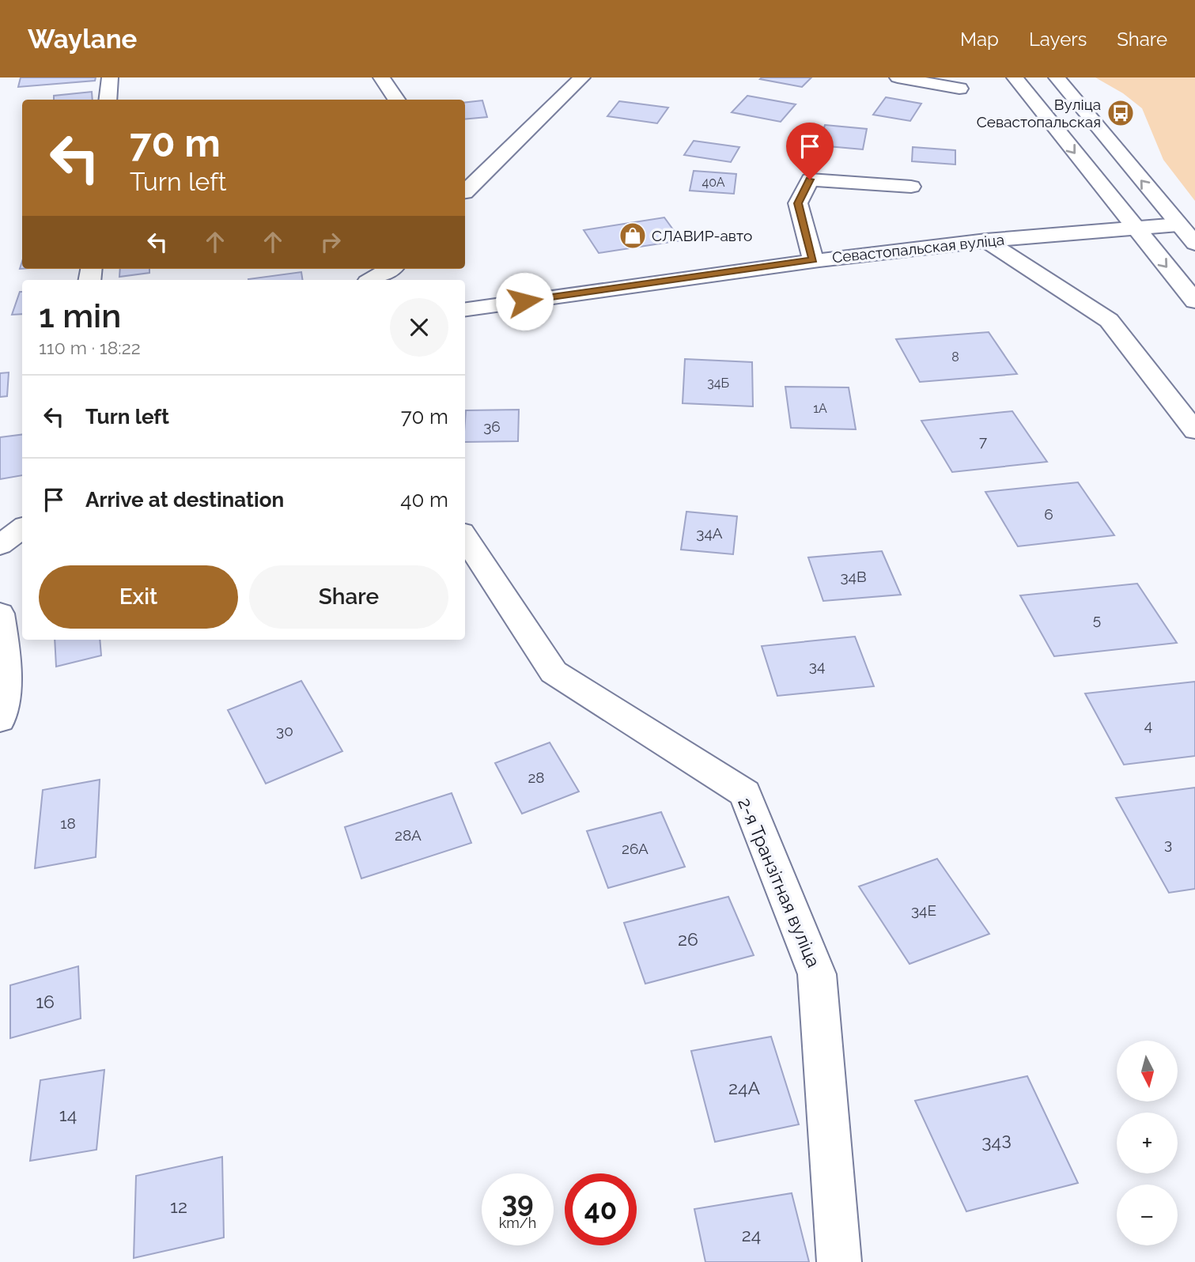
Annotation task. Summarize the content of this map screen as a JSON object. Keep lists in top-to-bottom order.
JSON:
{
  "streets": {
    "street": ["Севастопальская вуліца", "2-я Транзітная вуліца"]
  },
  "places": {
    "bus stop": ["Вуліца Севастопальская"],
    "shop": ["СЛАВИР-авто"]
  },
  "house_numbers": [
    "40А",
    "8",
    "34Б",
    "1А",
    "36",
    "7",
    "6",
    "34А",
    "34В",
    "5",
    "34",
    "4",
    "30",
    "28",
    "18",
    "28А",
    "3",
    "26А",
    "34Е",
    "26",
    "16",
    "24А",
    "14",
    "34З",
    "12",
    "24"
  ],
  "north": "bottom",
  "page": {
    "header": "Waylane",
    "nav": ["Map", "Layers", "Share"],
    "turn": ["70 m", "Turn left"],
    "heading": ["1 min", "110 m · 18:22"],
    "list": [
      {
        "name": "Turn left",
        "value": "70 m"
      },
      {
        "name": "Arrive at destination",
        "value": "40 m"
      }
    ],
    "buttons": ["Exit", "Share"],
    "map_buttons": ["+", "−"],
    "speed": "39 km/h",
    "limit": "40"
  }
}
